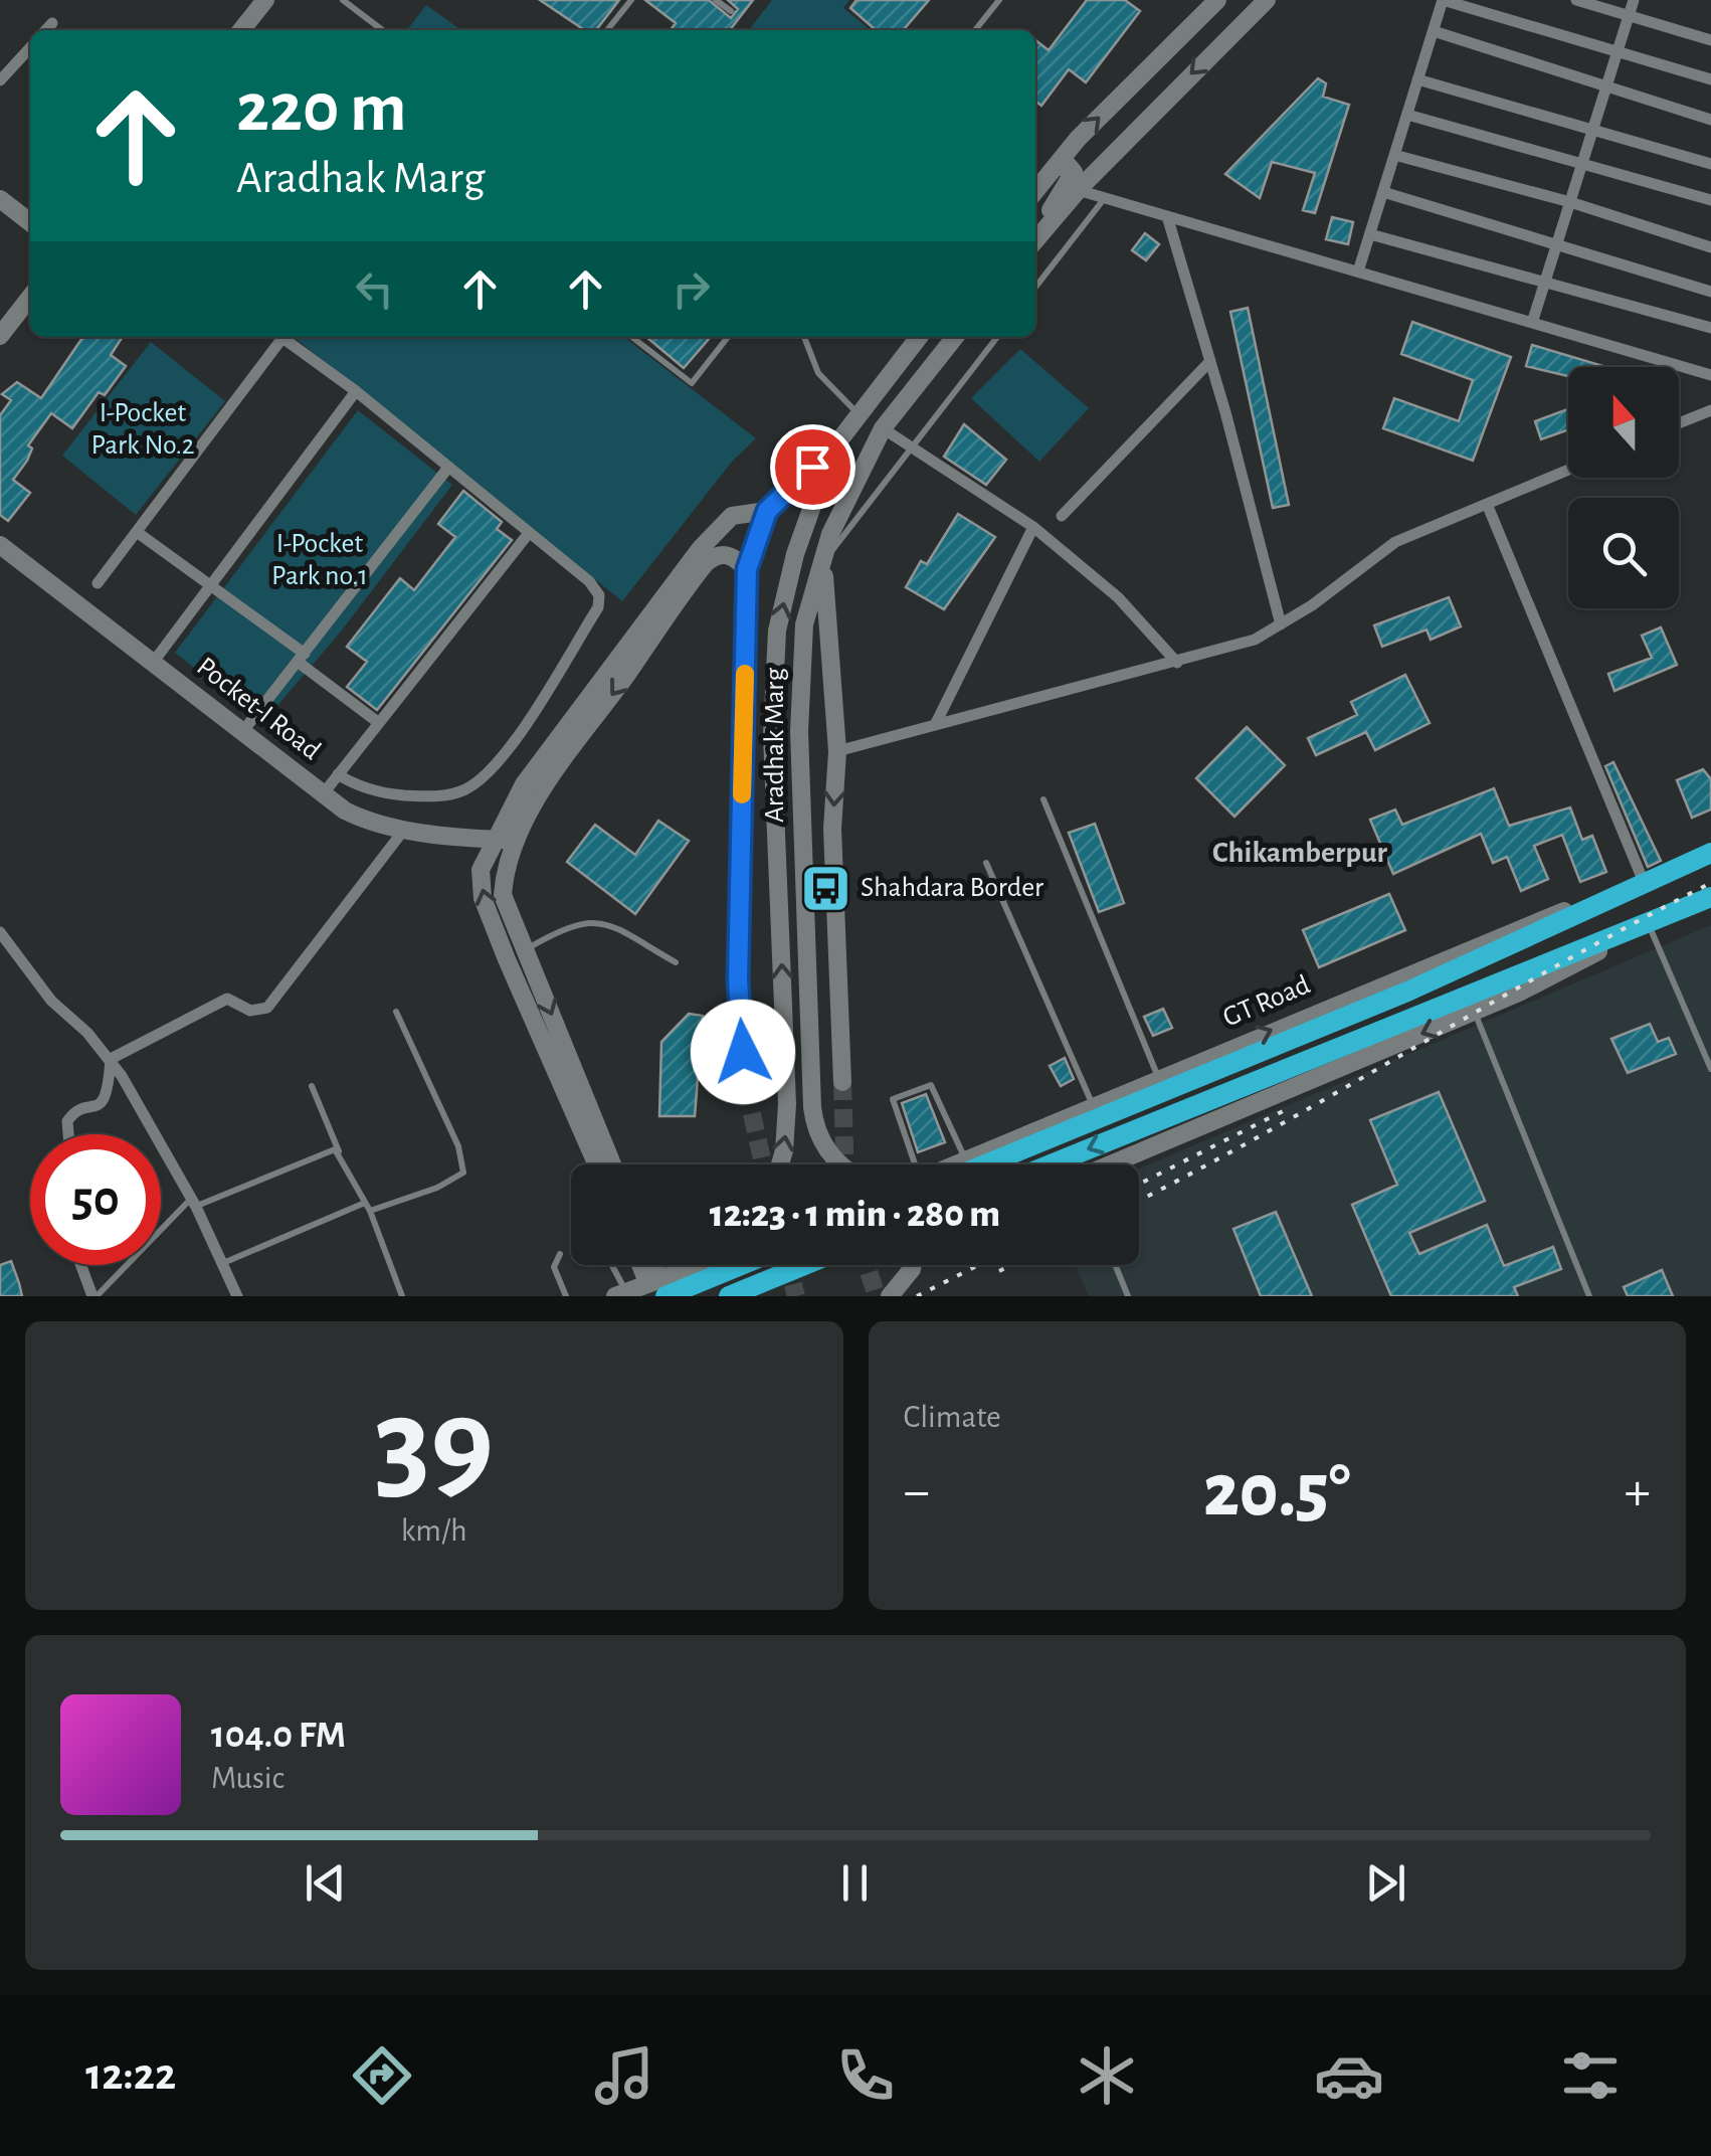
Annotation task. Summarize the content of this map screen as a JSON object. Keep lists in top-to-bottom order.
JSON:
{
  "streets": {
    "highway": ["GT Road"],
    "main road": ["Pocket-I Road", "Aradhak Marg"]
  },
  "districts": ["Chikamberpur"],
  "parks": ["I-Pocket Park No.2", "I-Pocket Park no.1"],
  "places": {
    "bus stop": ["Shahdara Border"]
  },
  "north": "top",
  "page": {
    "turn": ["220 m", "Aradhak Marg"],
    "limit": "50",
    "trip": "12:23 · 1 min · 280 m",
    "tile": [
      ["39", "km/h"],
      "Climate"
    ],
    "heat": ["−", "20.5°", "+"],
    "song": ["104.0 FM", "Music"],
    "tabs": "12:22"
  }
}
